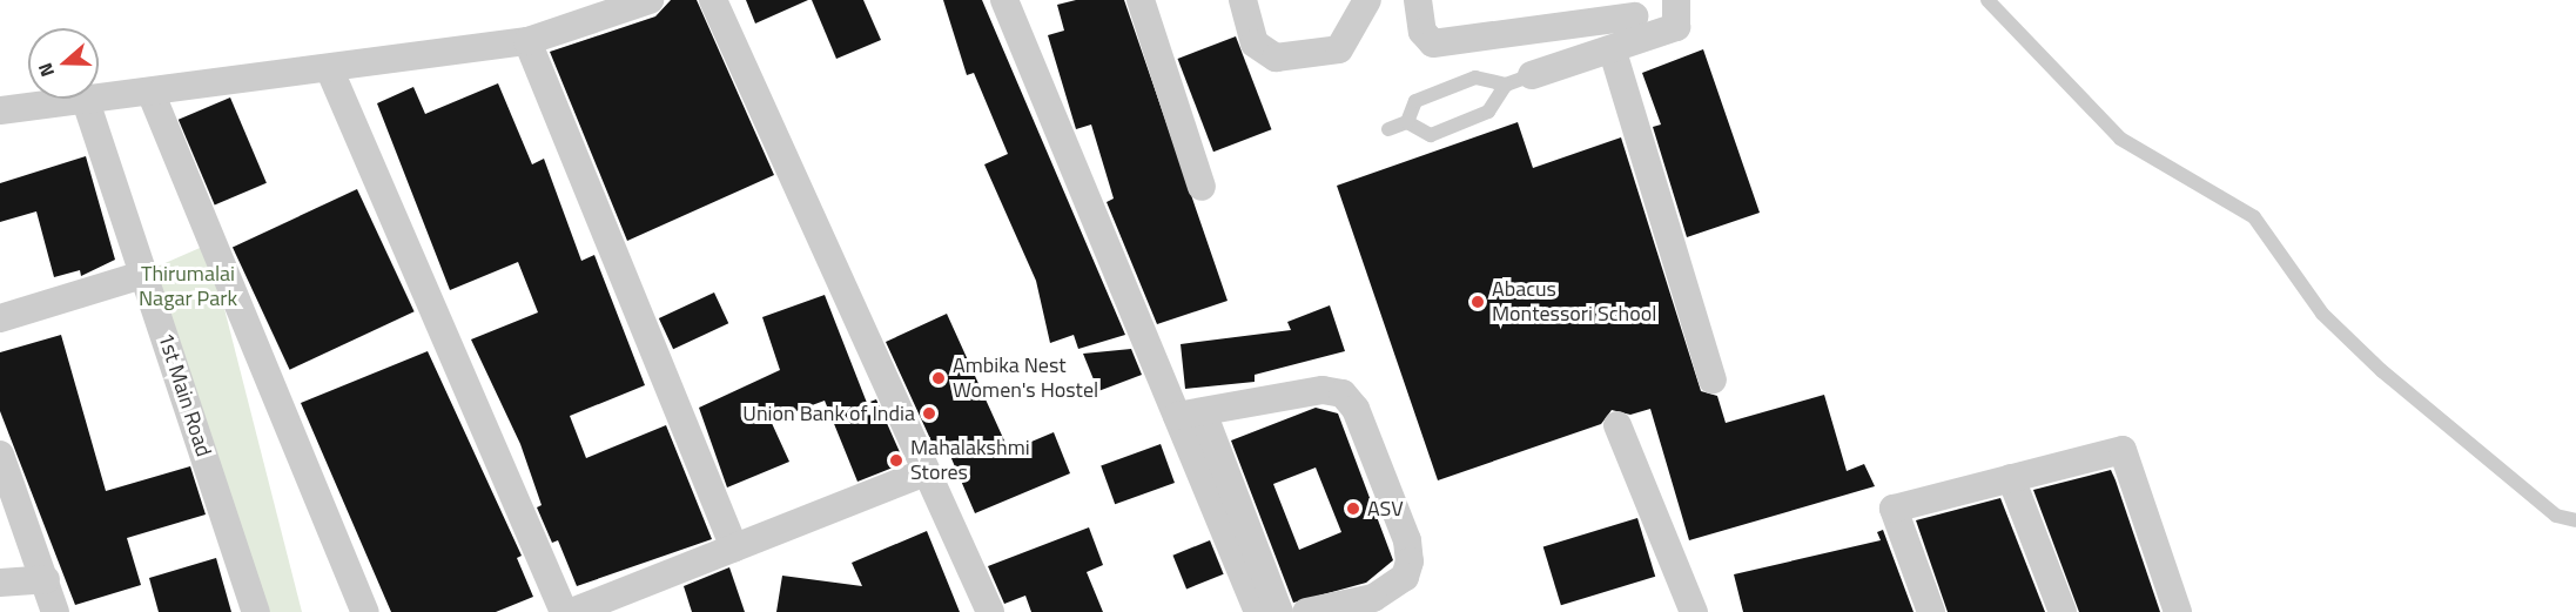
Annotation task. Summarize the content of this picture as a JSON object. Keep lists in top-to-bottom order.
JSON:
{
  "streets": {
    "street": ["1st Main Road"]
  },
  "parks": ["Thirumalai Nagar Park"],
  "places": [
    "Abacus Montessori School",
    "Ambika Nest Women's Hostel",
    "Union Bank of India",
    "Mahalakshmi Stores",
    "ASV"
  ],
  "north": "left"
}
